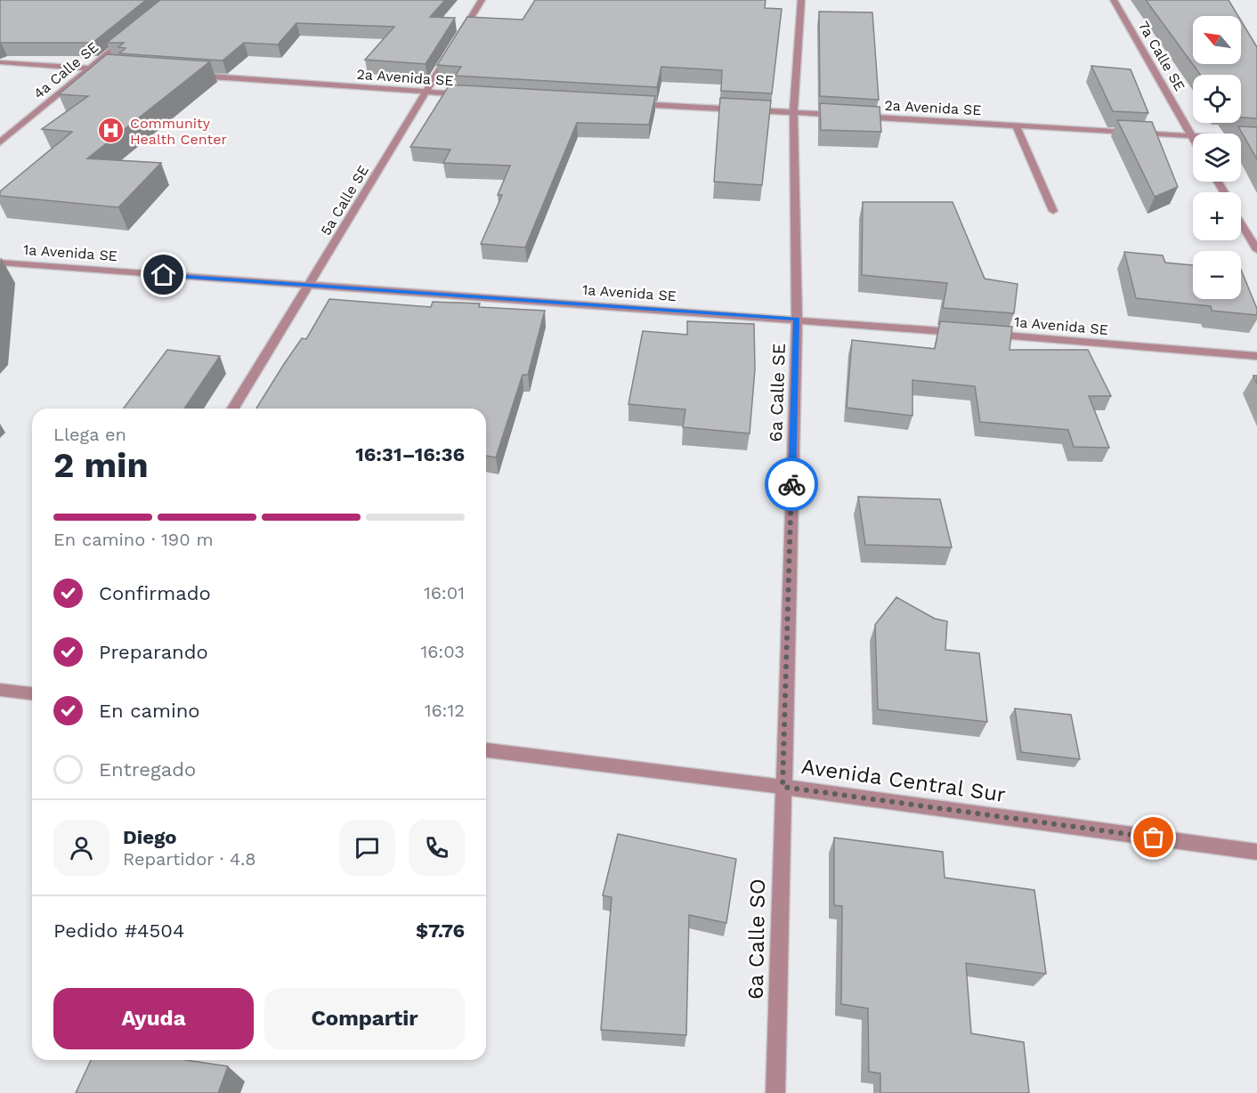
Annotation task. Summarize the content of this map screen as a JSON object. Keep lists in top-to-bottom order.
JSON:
{
  "streets": {
    "street": [
      "7a Calle SE",
      "4a Calle SE",
      "2a Avenida SE",
      "5a Calle SE",
      "1a Avenida SE",
      "6a Calle SE",
      "Avenida Central Sur",
      "6a Calle SO"
    ]
  },
  "crossings": [
    ["7a Calle SE", "2a Avenida SE"],
    ["2a Avenida SE", "5a Calle SE"],
    ["5a Calle SE", "1a Avenida SE"],
    ["1a Avenida SE", "6a Calle SE"],
    ["6a Calle SE", "Avenida Central Sur"],
    ["6a Calle SE", "6a Calle SO"],
    ["Avenida Central Sur", "6a Calle SO"]
  ],
  "places": {
    "hospital": ["Community Health Center"]
  },
  "north": "top left",
  "page": {
    "map_buttons": ["+", "−"],
    "heading": ["2 min", "Llega en", "16:31–16:36"],
    "panel": [
      "Diego",
      "Repartidor · 4.8",
      "Pedido #4504",
      "$7.76"
    ],
    "bar": "En camino · 190 m",
    "list": [
      ["Confirmado", "16:01"],
      ["Preparando", "16:03"],
      ["En camino", "16:12"],
      "Entregado"
    ],
    "buttons": ["Ayuda", "Compartir"]
  }
}
